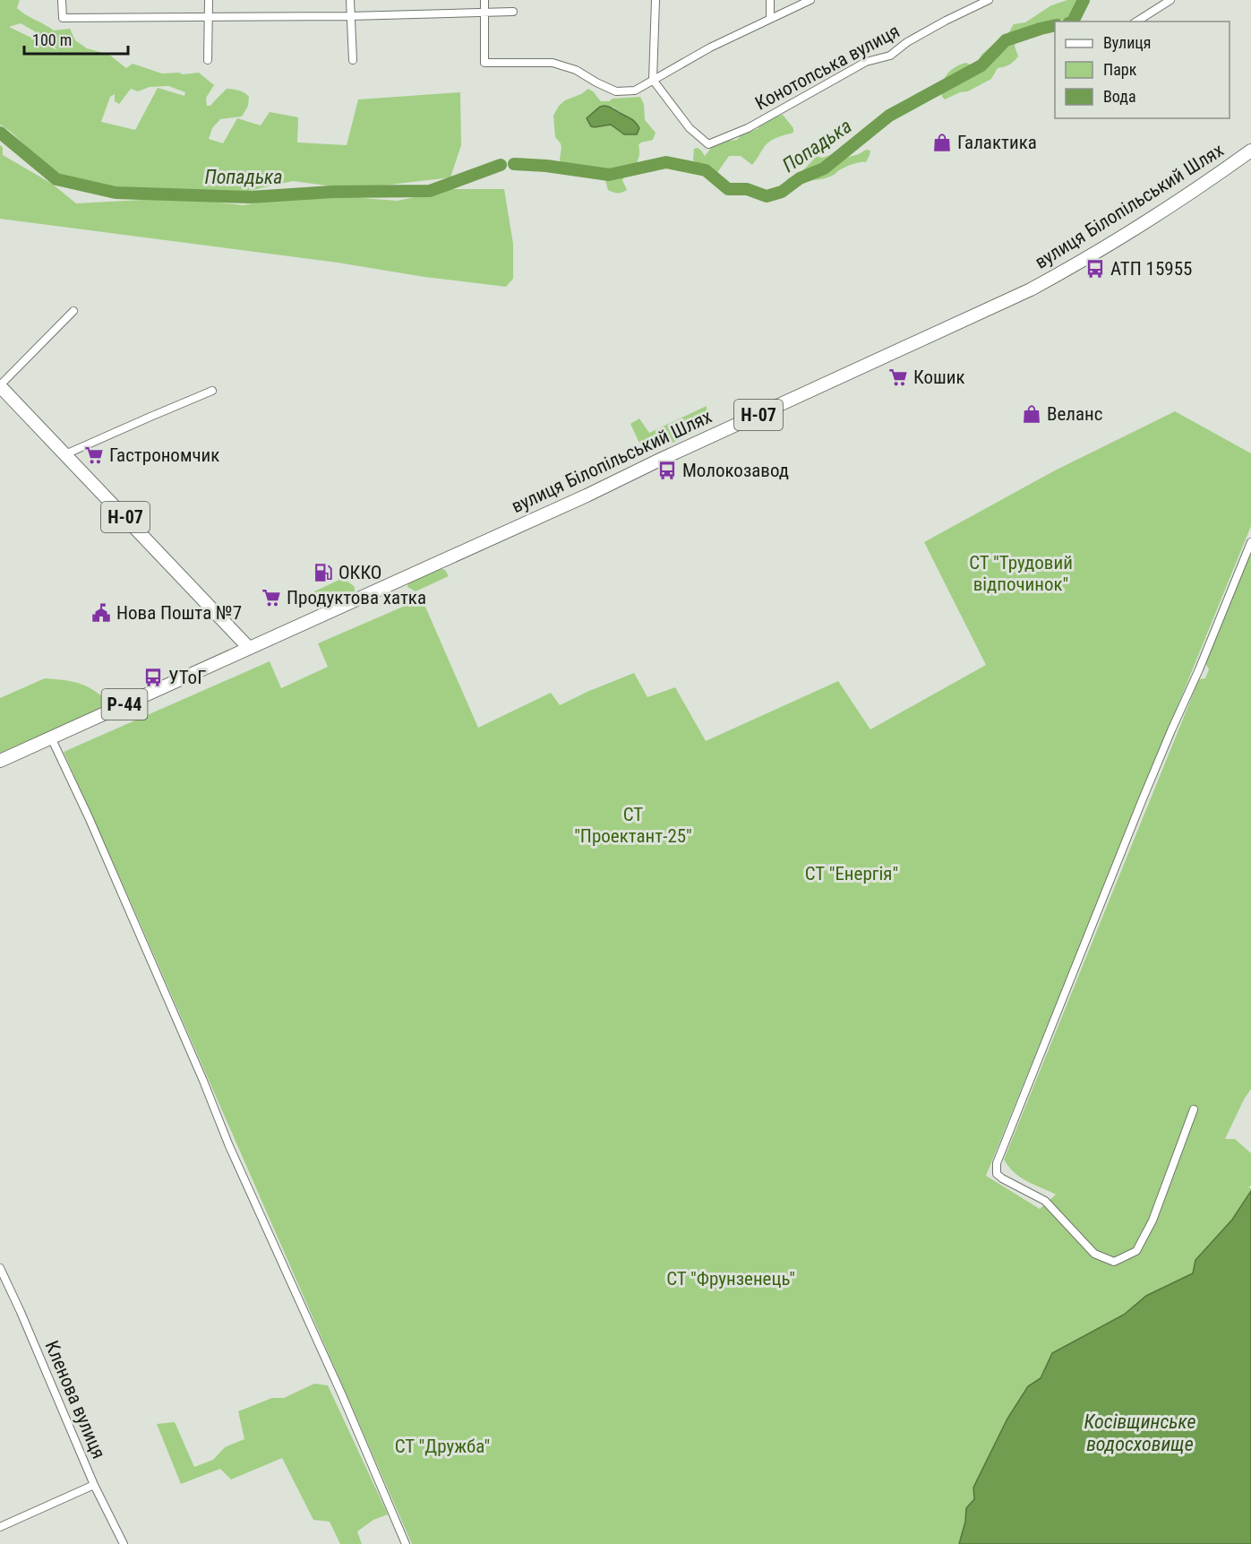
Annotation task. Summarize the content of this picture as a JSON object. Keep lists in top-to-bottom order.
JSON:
{
  "streets": {
    "main road": ["вулиця Білопільський Шлях", "Н-07", "Р-44"],
    "street": ["Конотопська вулиця", "Кленова вулиця"]
  },
  "crossings": [
    ["вулиця Білопільський Шлях", "Н-07"]
  ],
  "water": ["Попадька", "Косівщинське водосховище"],
  "parks": [
    "СТ \"Трудовий відпочинок\"",
    "СТ \"Проектант-25\"",
    "СТ \"Енергія\"",
    "СТ \"Фрунзенець\"",
    "СТ \"Дружба\""
  ],
  "places": {
    "shop": ["Галактика", "Веланс"],
    "bus stop": ["АТП 15955", "Молокозавод", "УТоГ"],
    "supermarket": ["Кошик", "Гастрономчик", "Продуктова хатка"],
    "fuel station": ["ОККО"],
    "public building": ["Нова Пошта №7"]
  },
  "legend": ["Вулиця", "Парк", "Вода"],
  "scale_bar": "100 m"
}
